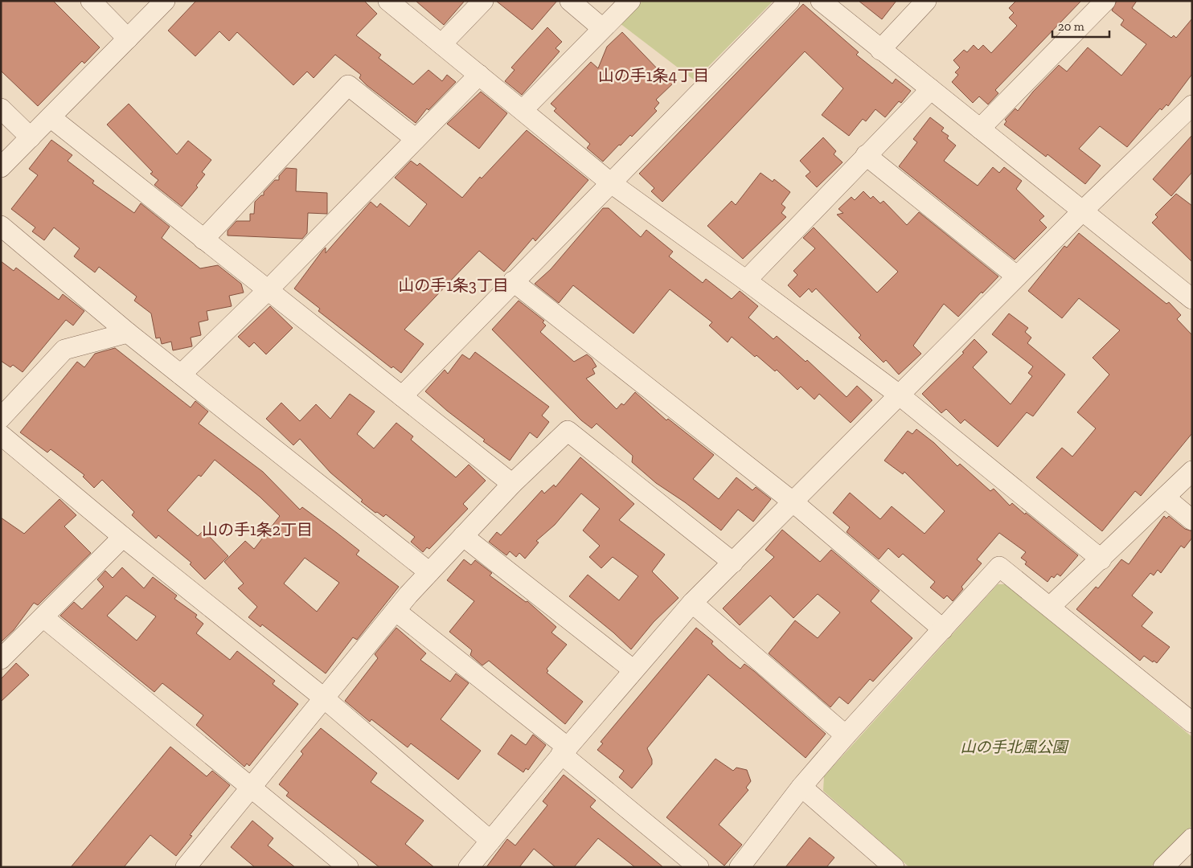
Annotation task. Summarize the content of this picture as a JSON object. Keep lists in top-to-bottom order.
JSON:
{
  "districts": ["山の手1条4丁目", "山の手1条3丁目", "山の手1条2丁目"],
  "parks": ["山の手北風公園"],
  "scale_bar": "20 m"
}
